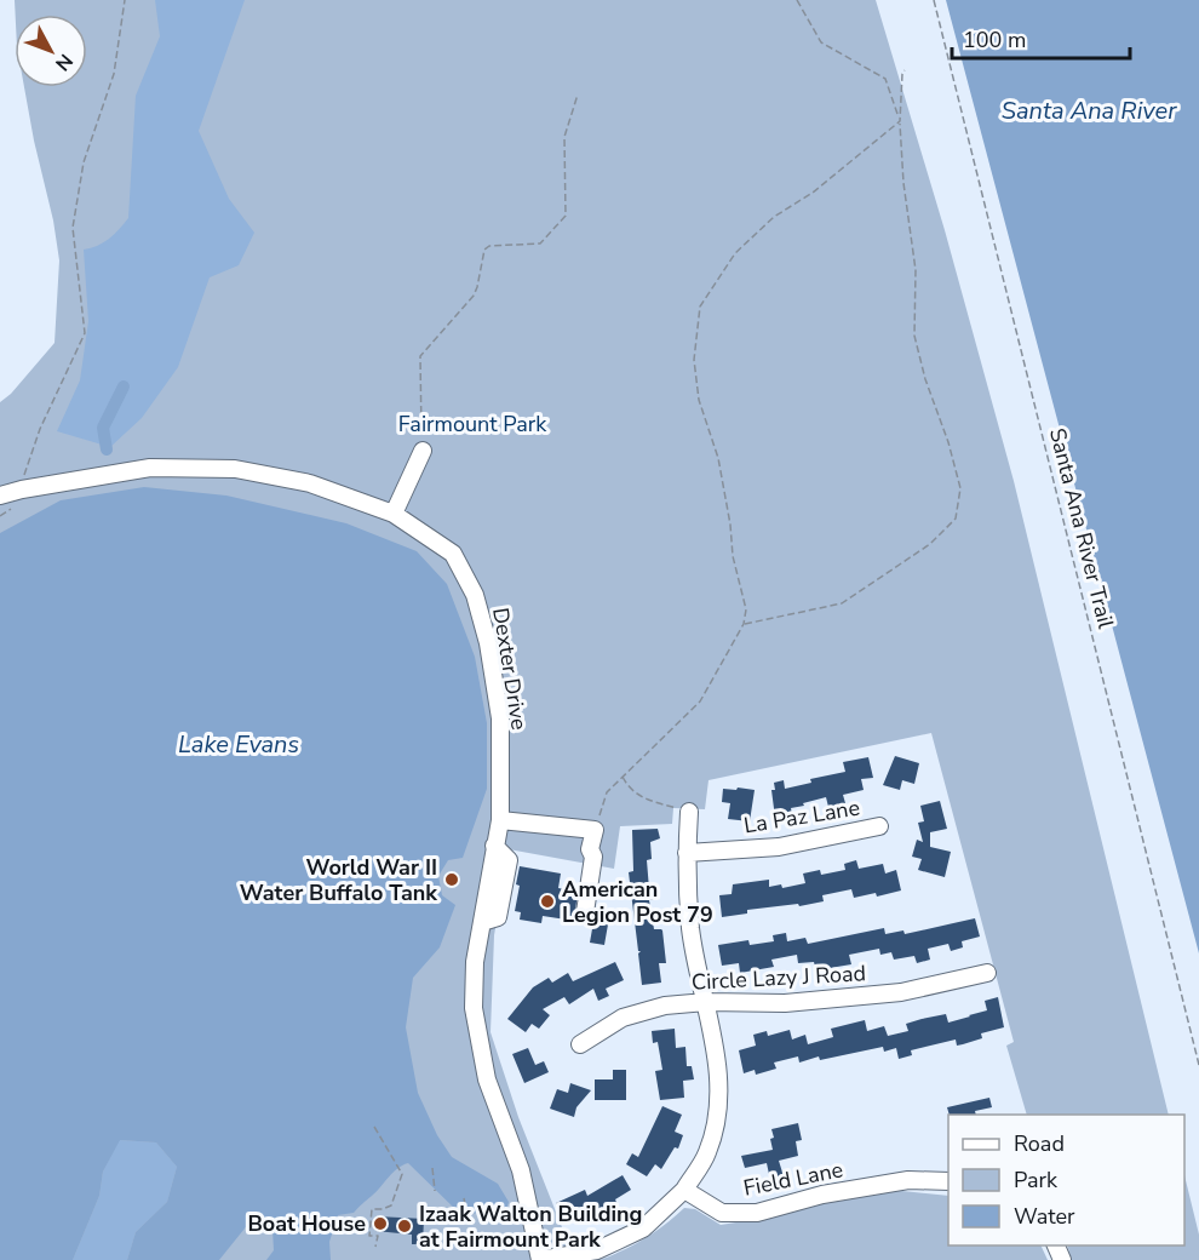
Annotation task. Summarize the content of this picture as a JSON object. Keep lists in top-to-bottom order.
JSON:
{
  "streets": {
    "street": [
      "Dexter Drive",
      "La Paz Lane",
      "Circle Lazy J Road",
      "Field Lane"
    ],
    "path": ["Santa Ana River Trail"]
  },
  "water": ["Santa Ana River", "Lake Evans"],
  "parks": ["Fairmount Park"],
  "places": [
    "World War II Water Buffalo Tank",
    "American Legion Post 79",
    "Boat House",
    "Izaak Walton Building at Fairmount Park"
  ],
  "legend": ["Road", "Park", "Water"],
  "scale_bar": "100 m",
  "north": "bottom right"
}
